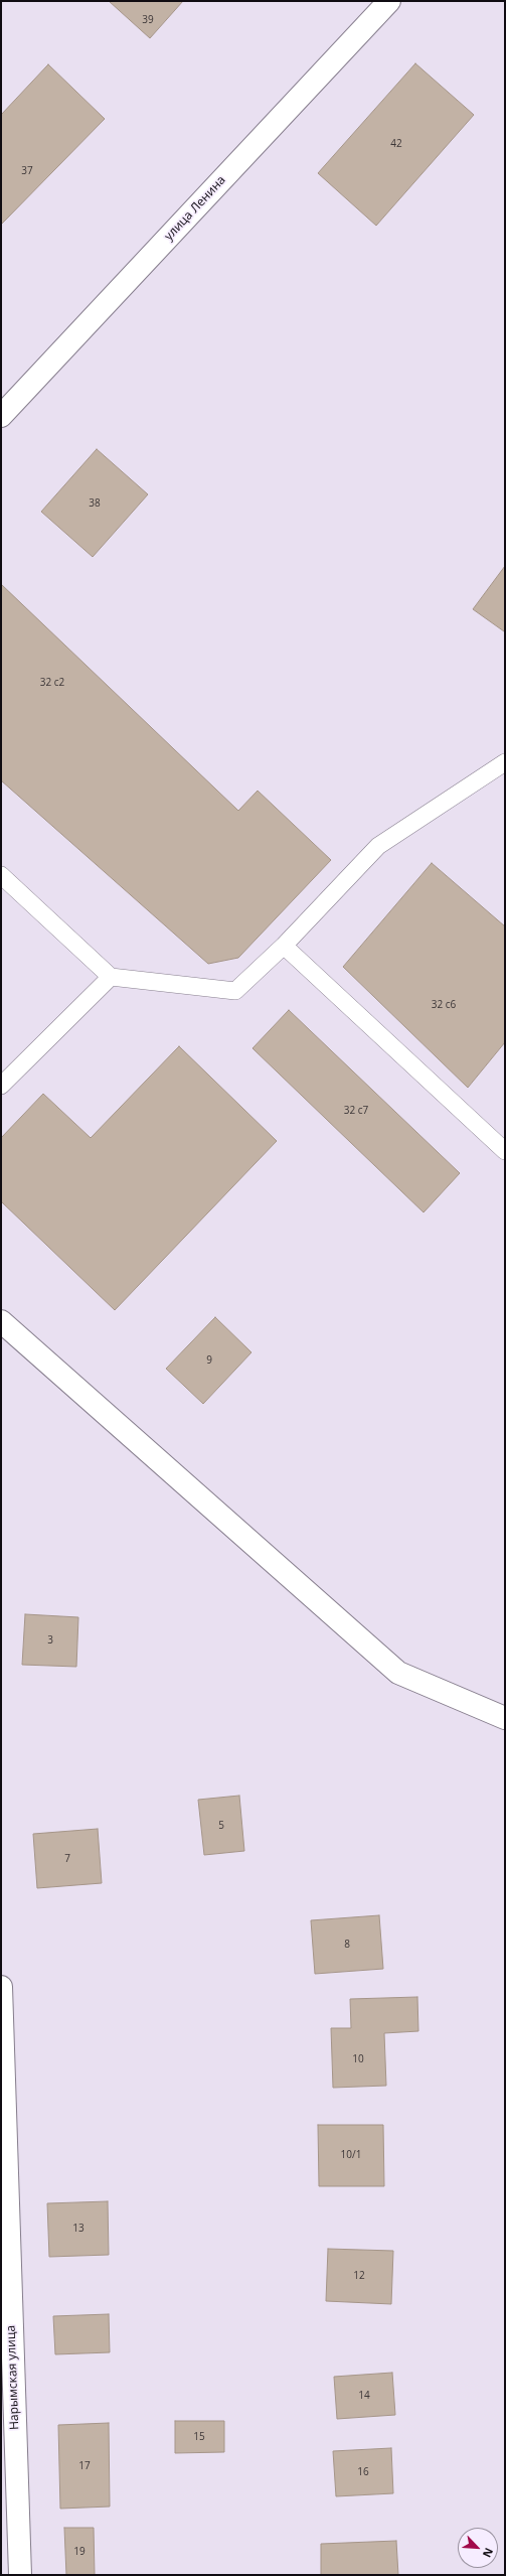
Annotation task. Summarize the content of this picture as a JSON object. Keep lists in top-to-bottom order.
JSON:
{
  "streets": {
    "street": ["улица Ленина", "Нарымская улица"]
  },
  "house_numbers": [
    "39",
    "42",
    "37",
    "38",
    "32 с2",
    "32 с6",
    "32 с7",
    "9",
    "3",
    "5",
    "7",
    "8",
    "10",
    "10/1",
    "13",
    "12",
    "14",
    "15",
    "17",
    "16",
    "19"
  ],
  "north": "bottom right"
}
